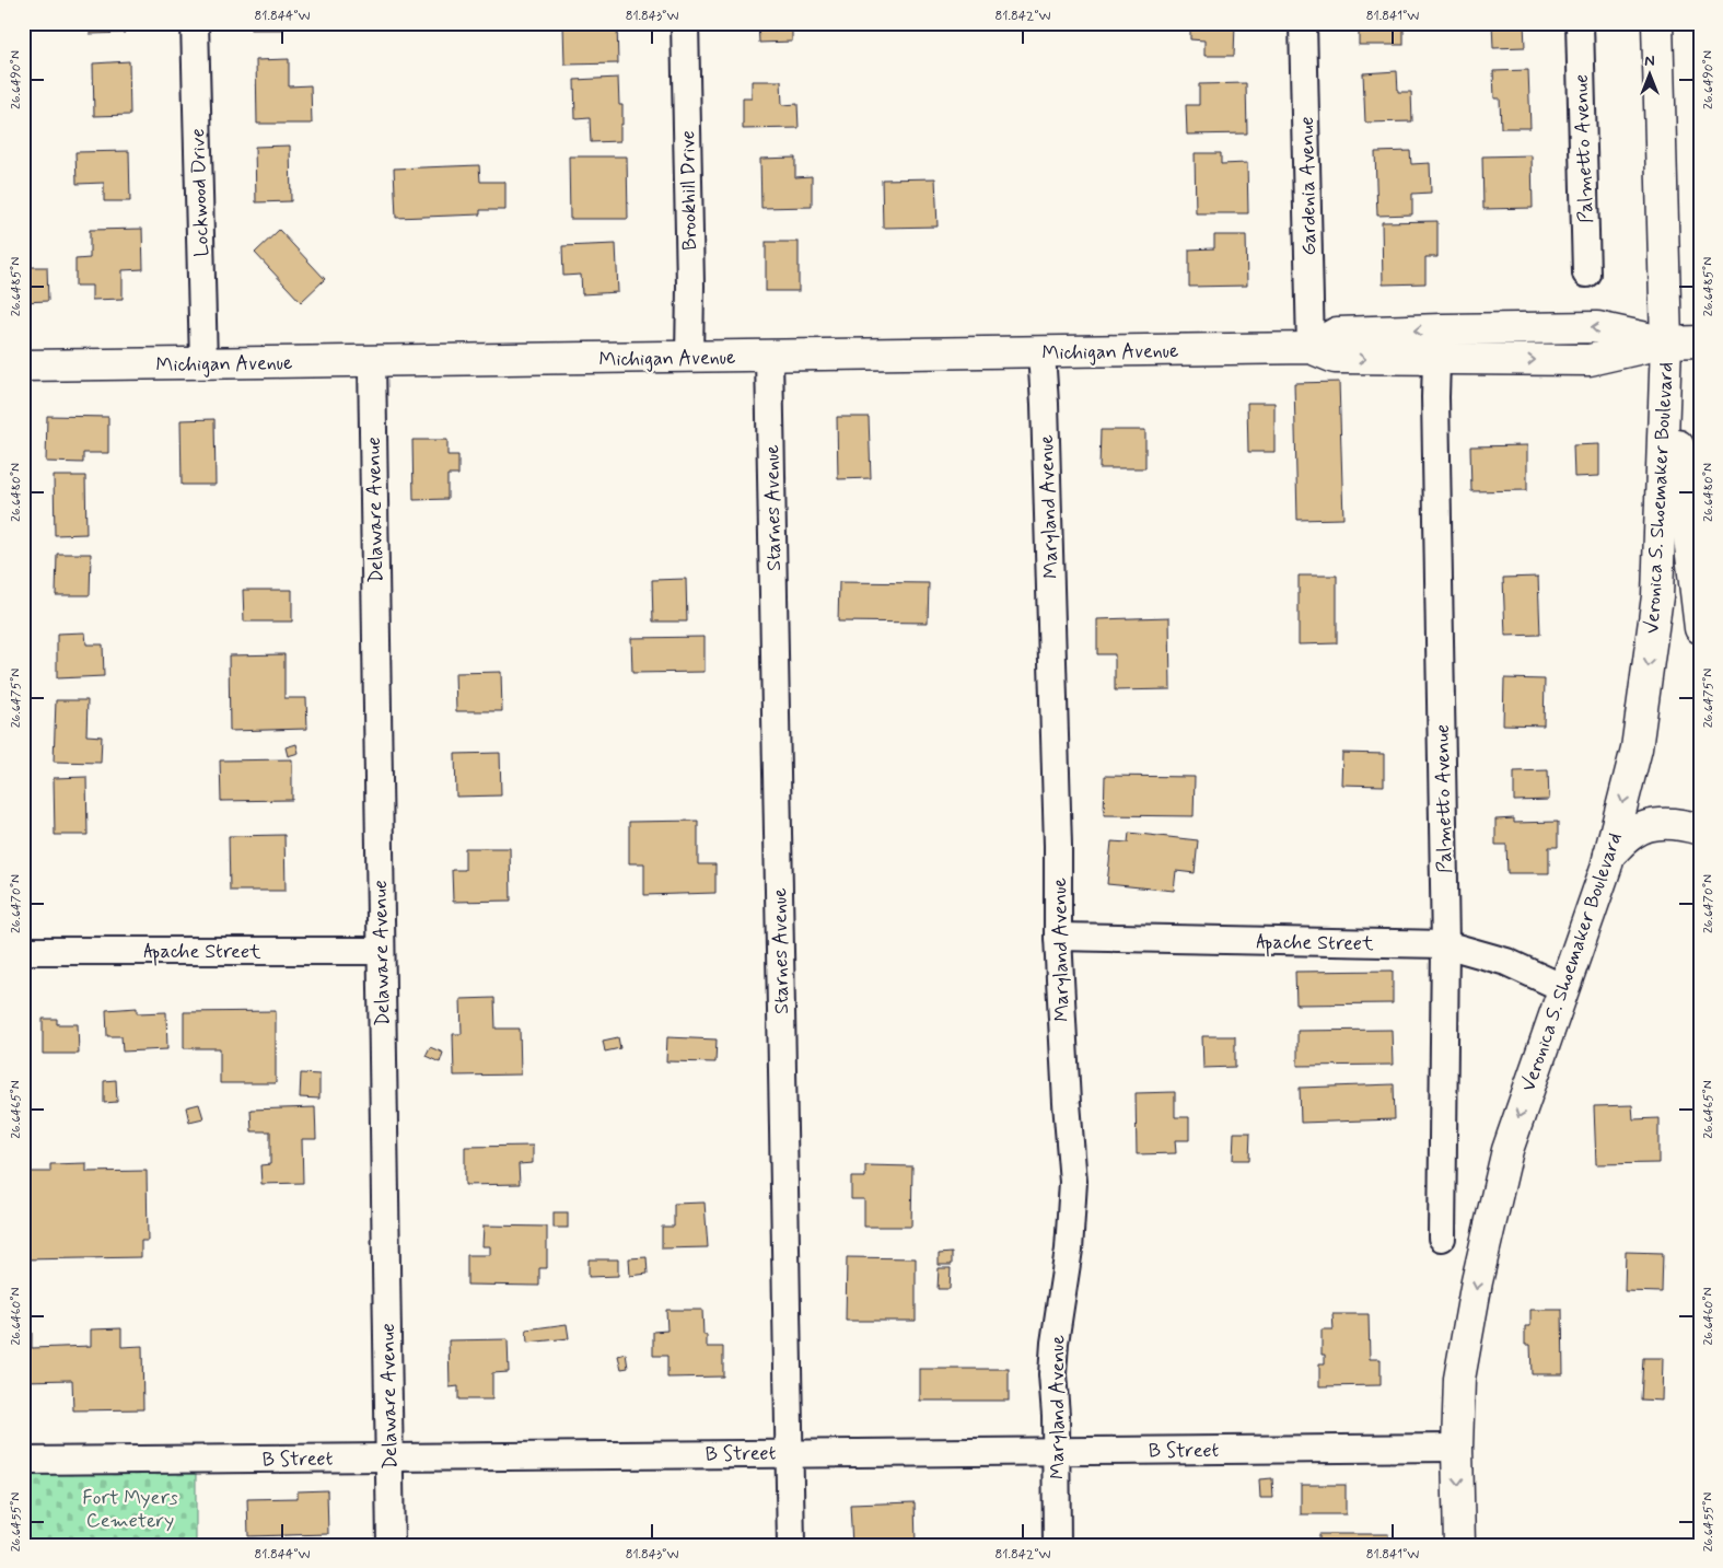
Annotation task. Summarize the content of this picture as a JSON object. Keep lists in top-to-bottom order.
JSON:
{
  "streets": {
    "street": [
      "Palmetto Avenue",
      "Gardenia Avenue",
      "Brookhill Drive",
      "Lockwood Drive",
      "Michigan Avenue",
      "Veronica S. Shoemaker Boulevard",
      "Maryland Avenue",
      "Starnes Avenue",
      "Delaware Avenue",
      "Apache Street",
      "B Street"
    ]
  },
  "crossings": [
    ["Palmetto Avenue", "Michigan Avenue"],
    ["Palmetto Avenue", "Apache Street"],
    ["Gardenia Avenue", "Michigan Avenue"],
    ["Brookhill Drive", "Michigan Avenue"],
    ["Lockwood Drive", "Michigan Avenue"],
    ["Michigan Avenue", "Veronica S. Shoemaker Boulevard"],
    ["Michigan Avenue", "Maryland Avenue"],
    ["Michigan Avenue", "Starnes Avenue"],
    ["Michigan Avenue", "Delaware Avenue"],
    ["Veronica S. Shoemaker Boulevard", "Apache Street"],
    ["Veronica S. Shoemaker Boulevard", "B Street"],
    ["Maryland Avenue", "Apache Street"],
    ["Maryland Avenue", "B Street"],
    ["Starnes Avenue", "B Street"],
    ["Delaware Avenue", "Apache Street"],
    ["Delaware Avenue", "B Street"]
  ],
  "one_way": ["Veronica S. Shoemaker Boulevard"],
  "parks": ["Fort Myers Cemetery"],
  "north": "top",
  "coordinates": [
    "81.844°W",
    "81.843°W",
    "81.842°W",
    "81.841°W",
    "26.6490°N",
    "26.6485°N",
    "26.6480°N",
    "26.6475°N",
    "26.6470°N",
    "26.6465°N",
    "26.6460°N",
    "26.6455°N"
  ]
}
